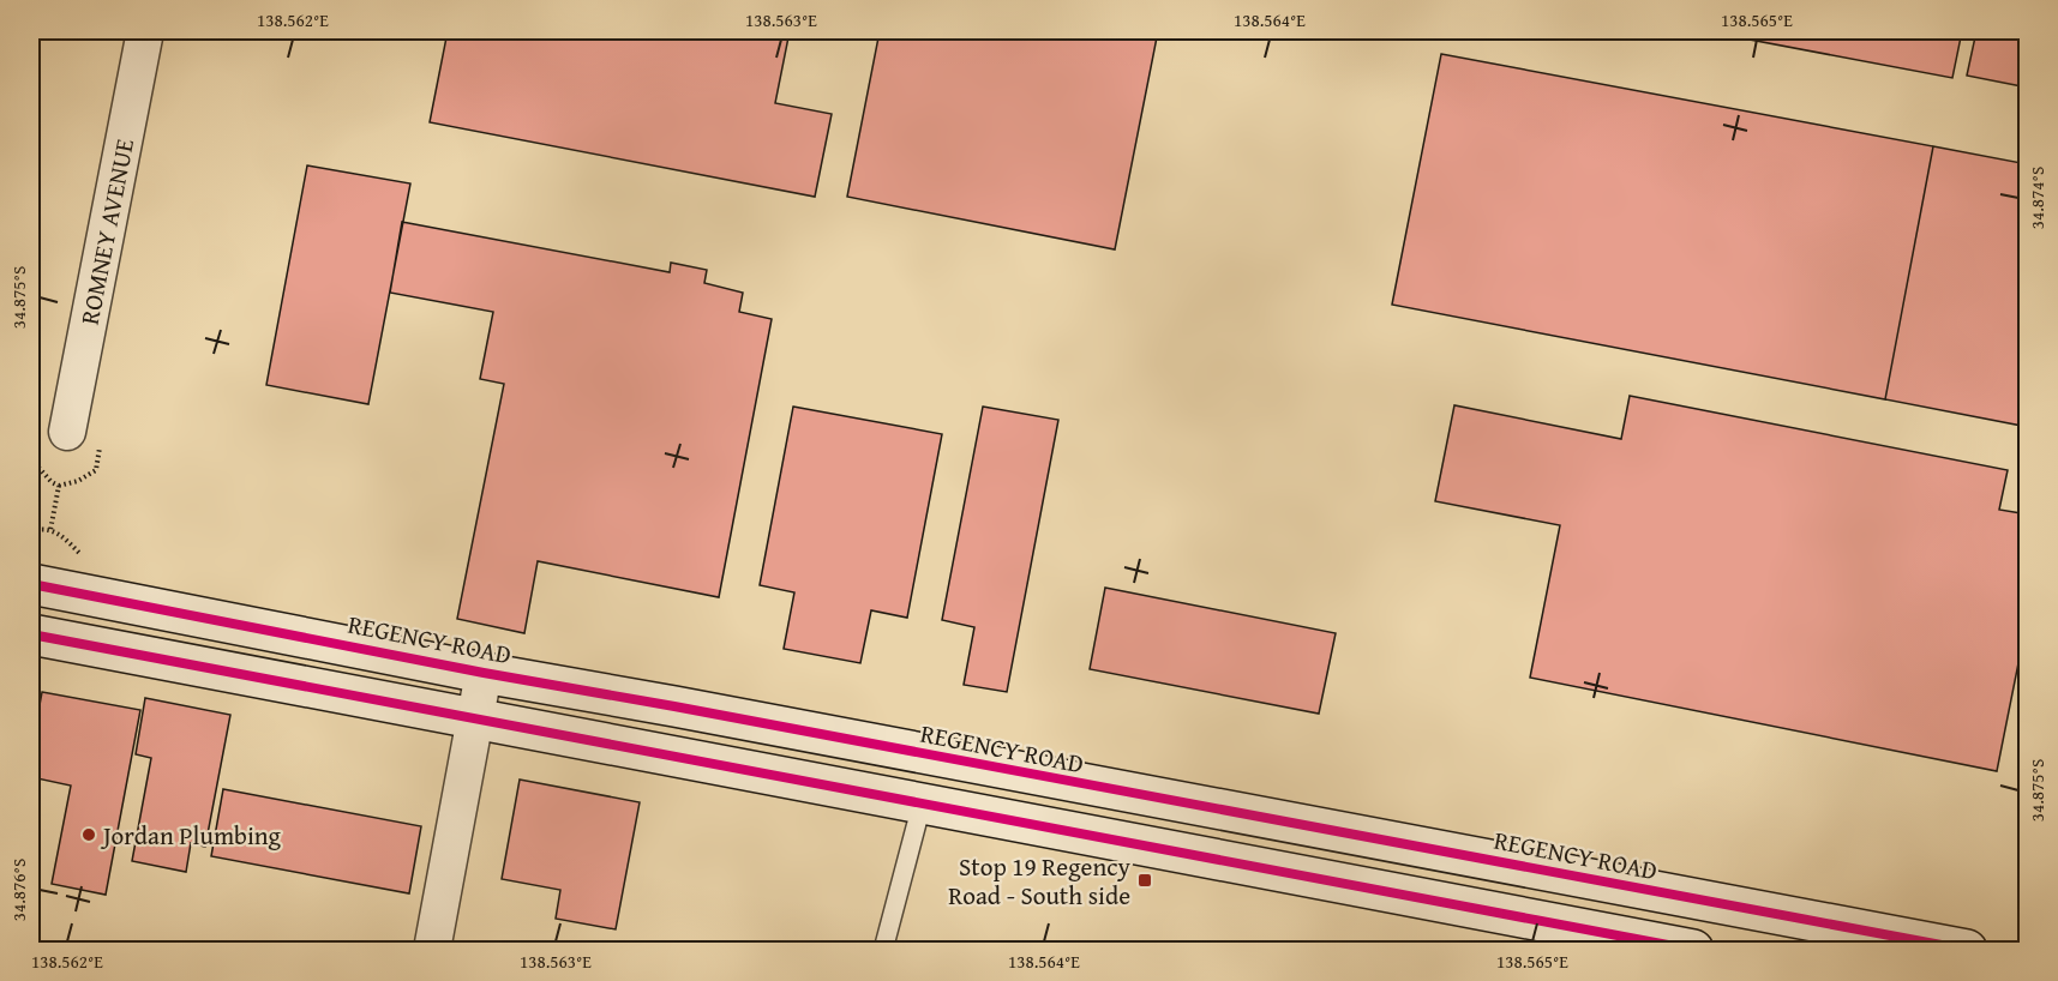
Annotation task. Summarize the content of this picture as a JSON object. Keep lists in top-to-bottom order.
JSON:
{
  "streets": {
    "main road": ["REGENCY ROAD"],
    "street": ["ROMNEY AVENUE"]
  },
  "places": {
    "other": ["Jordan Plumbing"],
    "transit": ["Stop 19 Regency Road - South side"]
  },
  "coordinates": [
    "138.562°E",
    "138.563°E",
    "138.564°E",
    "138.565°E",
    "34.874°S",
    "34.875°S",
    "34.876°S"
  ]
}
